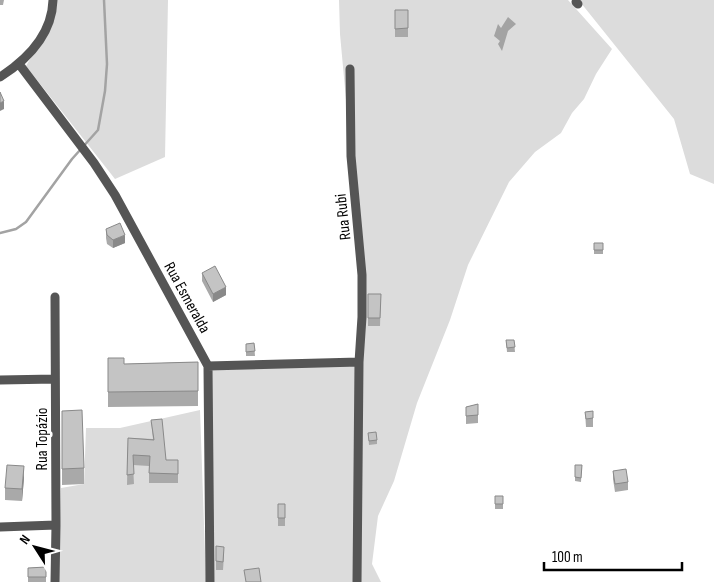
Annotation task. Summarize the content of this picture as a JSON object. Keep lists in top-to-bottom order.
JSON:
{
  "streets": {
    "street": ["Rua Rubi", "Rua Esmeralda", "Rua Topázio"]
  },
  "scale_bar": "100 m",
  "north": "top left"
}
